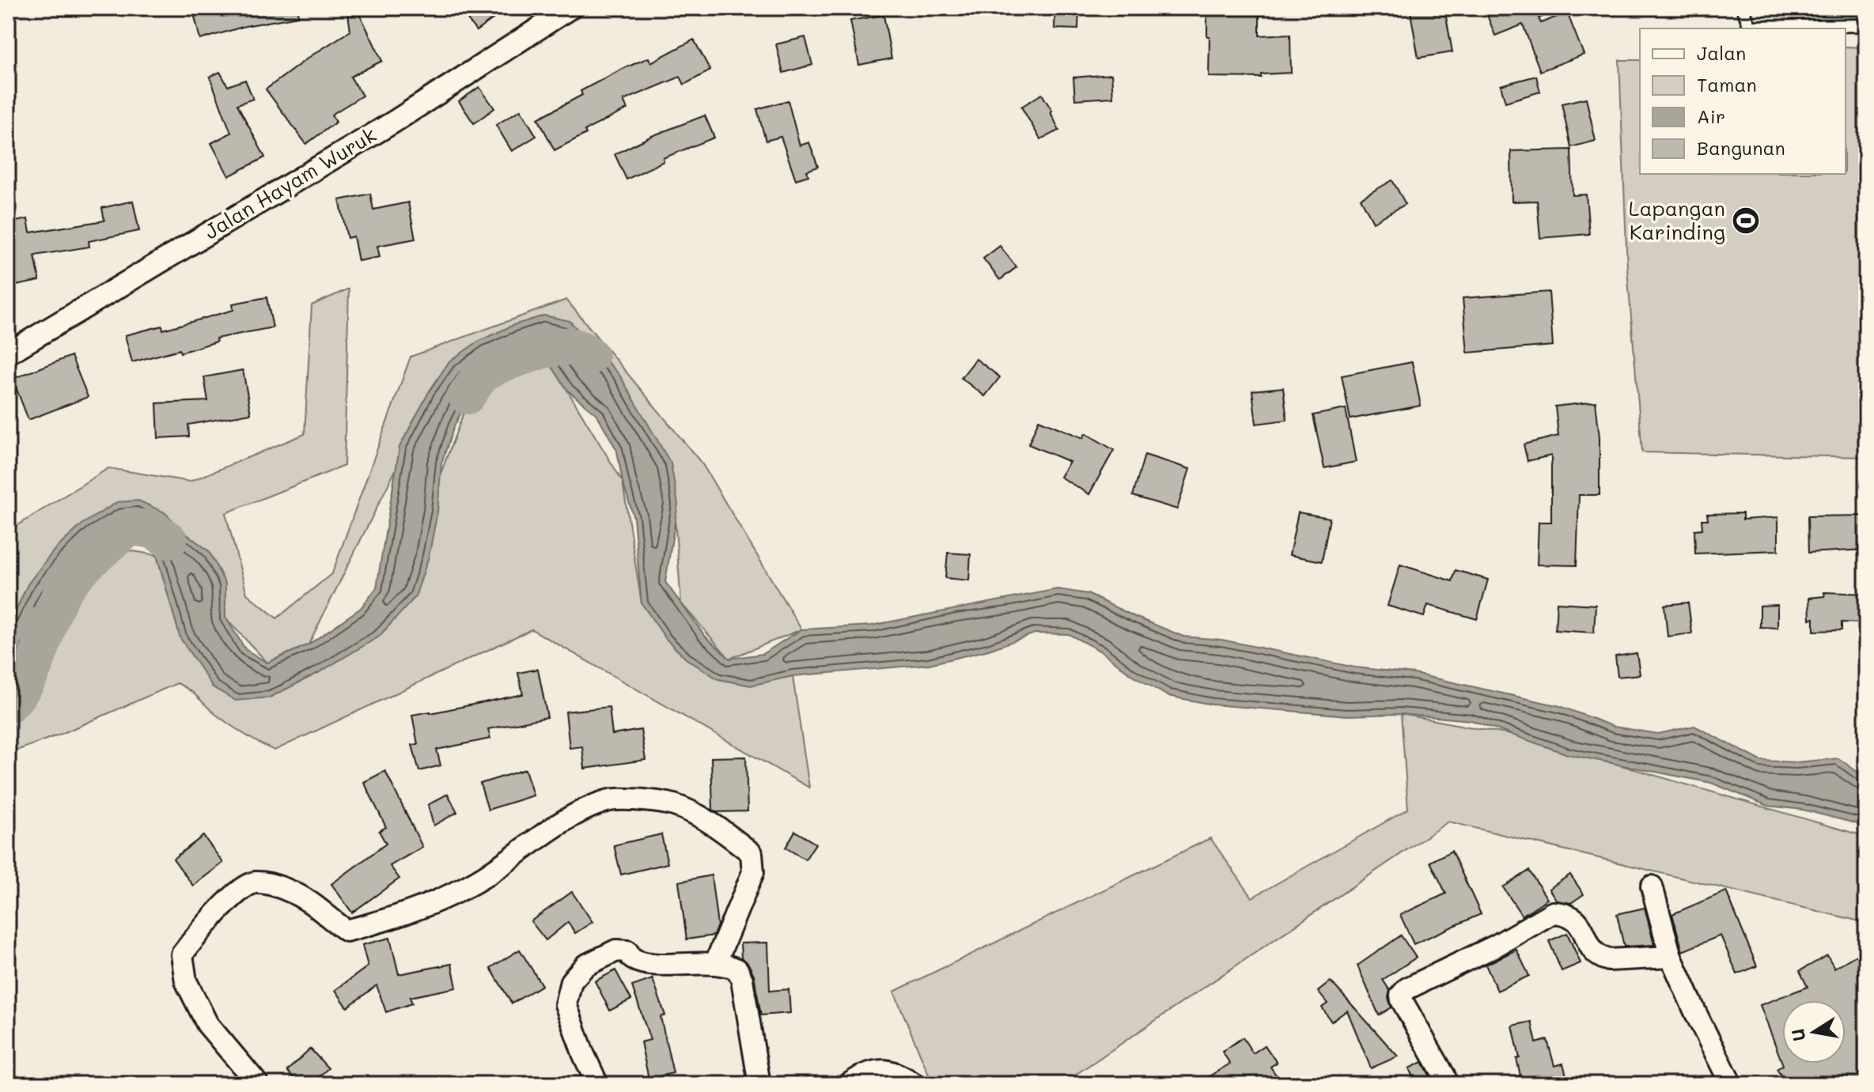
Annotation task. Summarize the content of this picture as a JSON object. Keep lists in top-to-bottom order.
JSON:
{
  "streets": {
    "street": ["Jalan Hayam Wuruk"]
  },
  "places": {
    "sports": ["Lapangan Karinding"]
  },
  "legend": [
    "Jalan",
    "Taman",
    "Air",
    "Bangunan"
  ],
  "north": "left"
}
